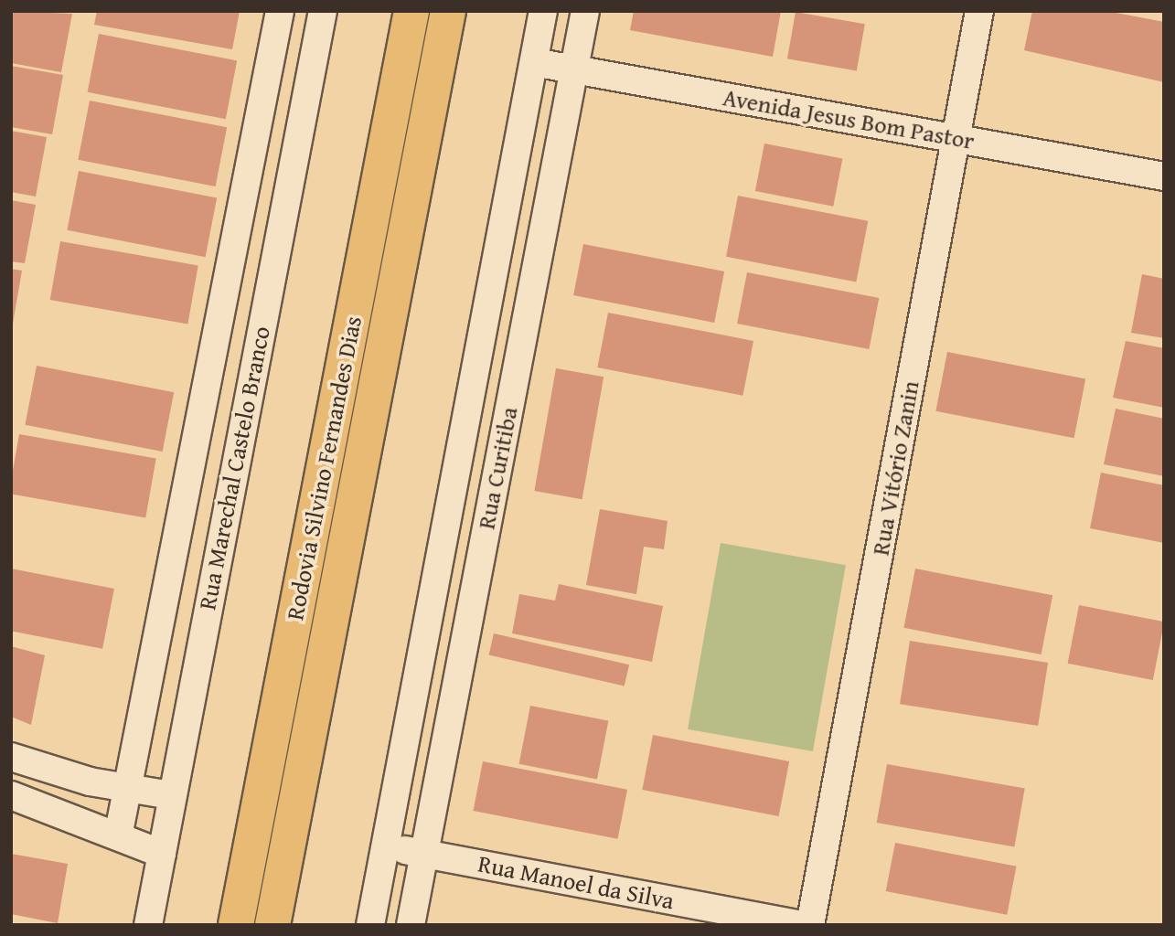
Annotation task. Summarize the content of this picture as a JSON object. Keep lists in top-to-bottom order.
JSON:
{
  "streets": {
    "highway": ["Rodovia Silvino Fernandes Dias"],
    "street": [
      "Avenida Jesus Bom Pastor",
      "Rua Marechal Castelo Branco",
      "Rua Curitiba",
      "Rua Vitório Zanin",
      "Rua Manoel da Silva"
    ]
  },
  "crossings": [
    ["Avenida Jesus Bom Pastor", "Rua Curitiba"],
    ["Avenida Jesus Bom Pastor", "Rua Vitório Zanin"],
    ["Rua Curitiba", "Rua Manoel da Silva"]
  ]
}
